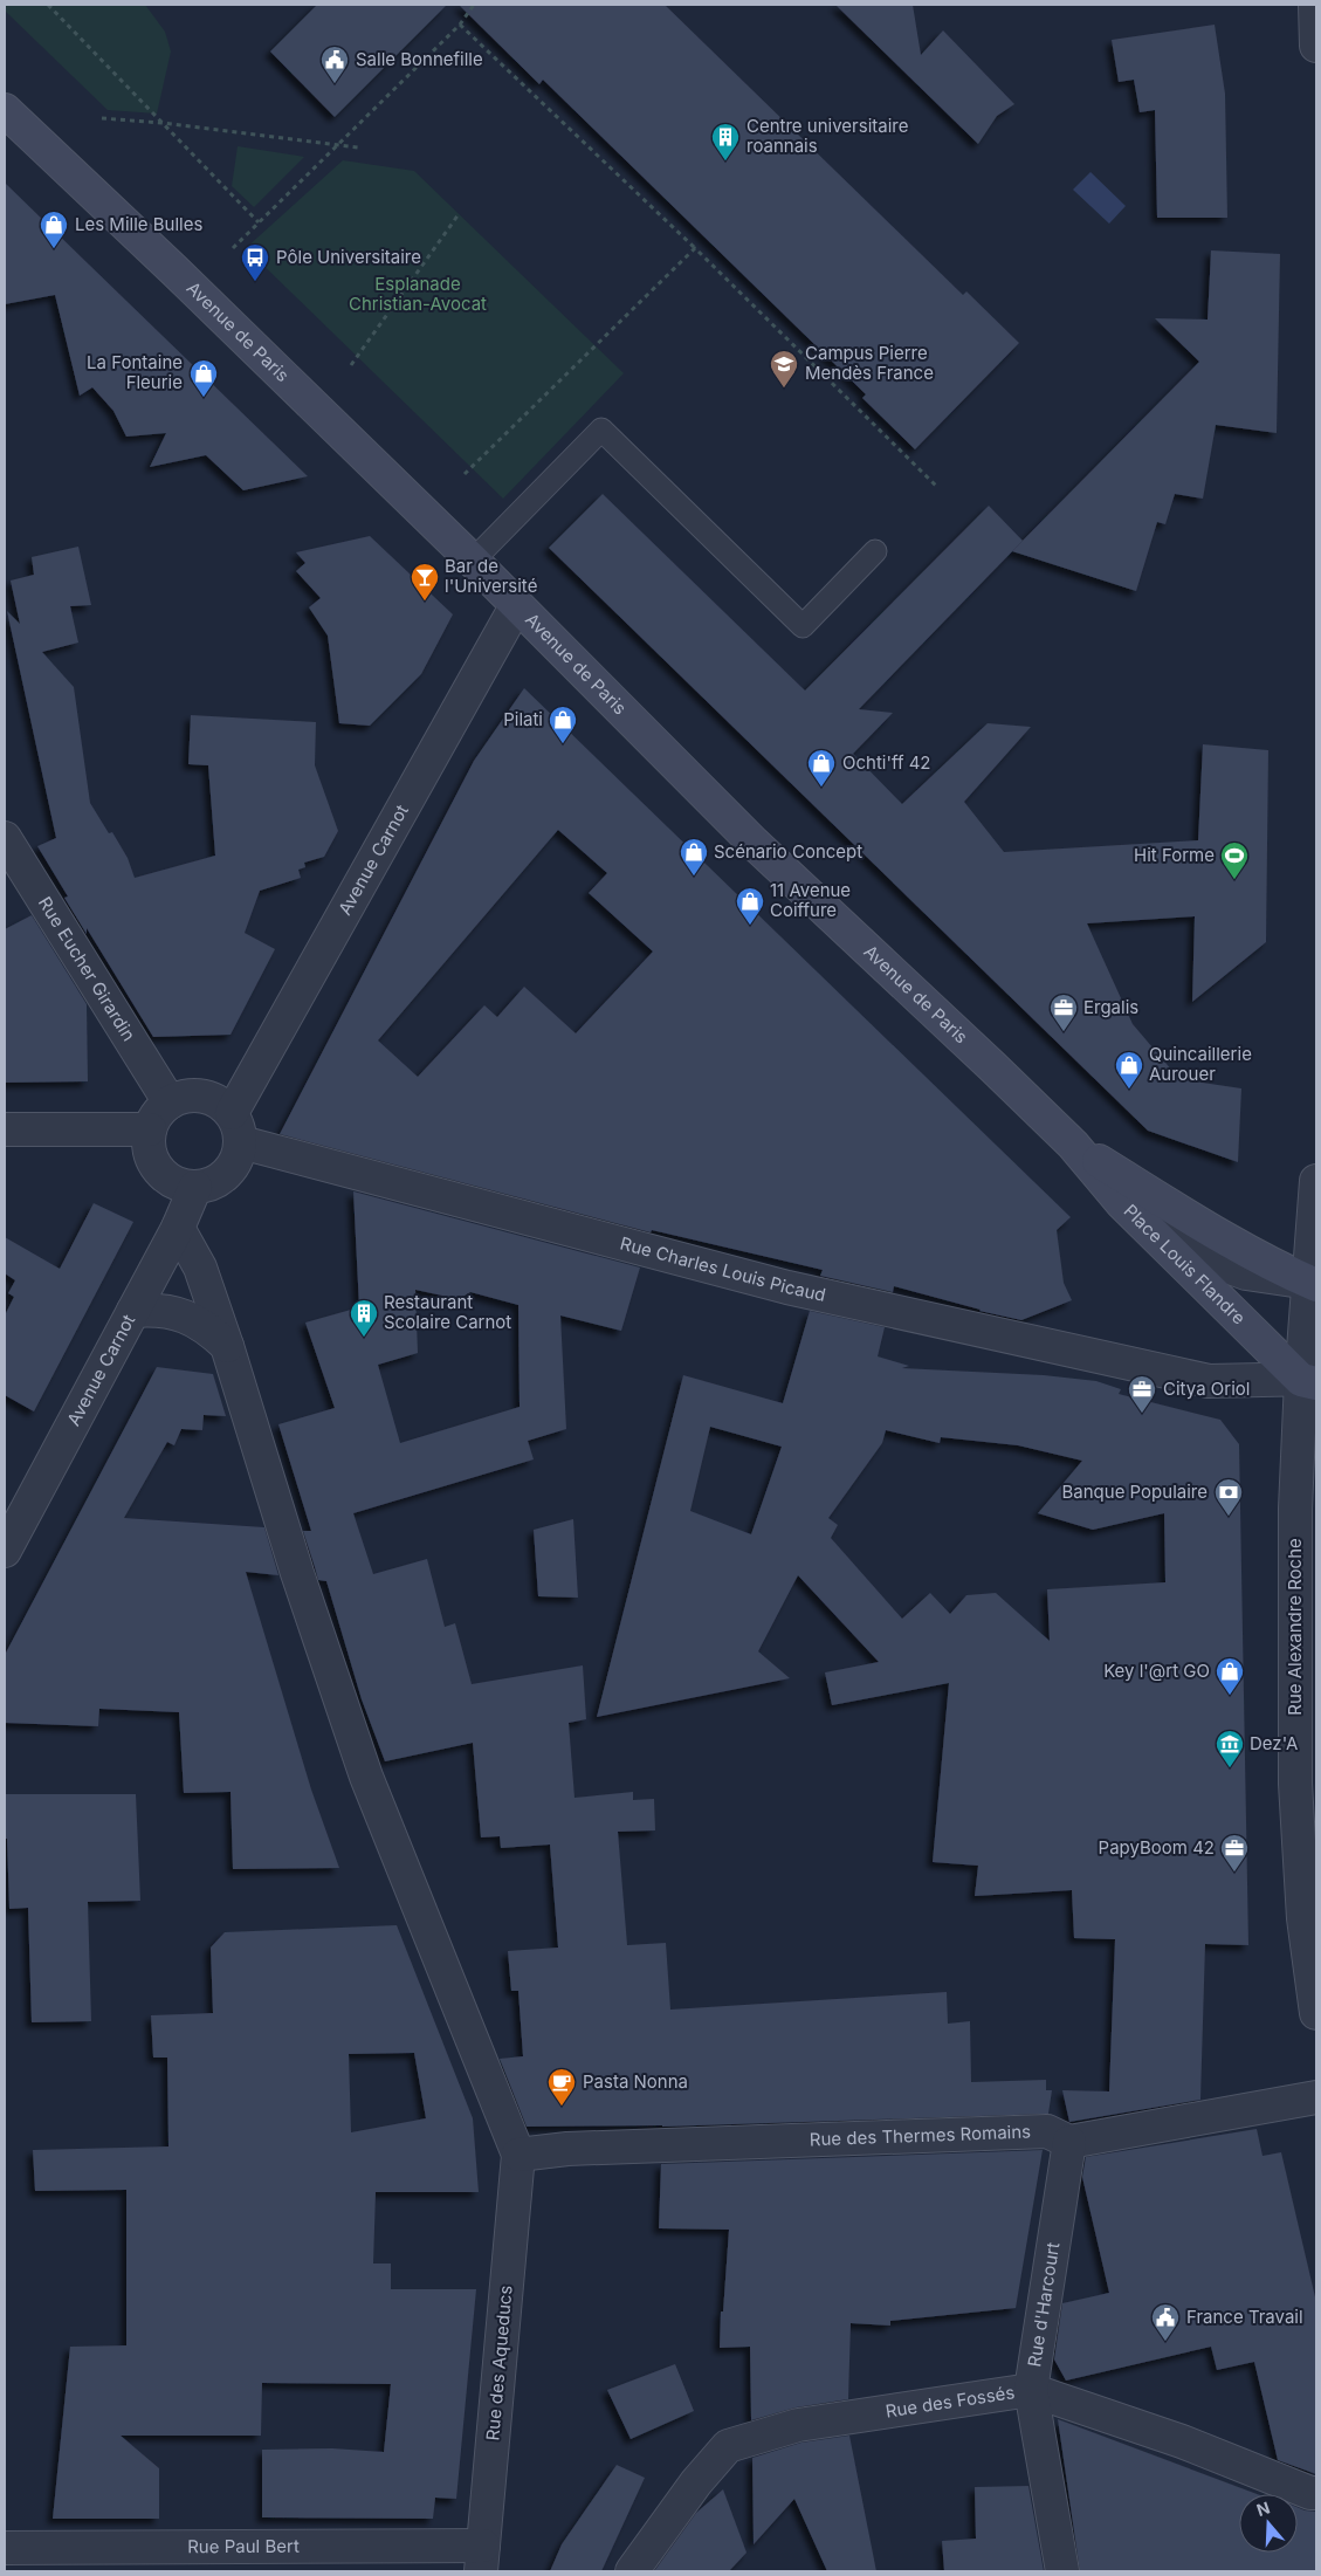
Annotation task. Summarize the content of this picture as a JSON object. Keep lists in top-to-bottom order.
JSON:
{
  "streets": {
    "main road": ["Avenue de Paris", "Place Louis Flandre"],
    "street": [
      "Avenue Carnot",
      "Rue Eucher Girardin",
      "Rue Charles Louis Picaud",
      "Rue Alexandre Roche",
      "Rue des Thermes Romains",
      "Rue d'Harcourt",
      "Rue des Aqueducs",
      "Rue des Fossés",
      "Rue Paul Bert"
    ]
  },
  "crossings": [
    ["Avenue de Paris", "Avenue Carnot"],
    ["Avenue de Paris", "Place Louis Flandre"],
    ["Avenue Carnot", "Rue Eucher Girardin"],
    ["Avenue Carnot", "Rue Charles Louis Picaud"],
    ["Rue Eucher Girardin", "Rue Charles Louis Picaud"],
    ["Place Louis Flandre", "Rue Charles Louis Picaud"],
    ["Place Louis Flandre", "Rue Alexandre Roche"],
    ["Rue Charles Louis Picaud", "Rue Alexandre Roche"],
    ["Rue des Thermes Romains", "Rue d'Harcourt"],
    ["Rue des Thermes Romains", "Rue des Aqueducs"],
    ["Rue d'Harcourt", "Rue des Fossés"],
    ["Rue des Aqueducs", "Rue Paul Bert"]
  ],
  "parks": ["Esplanade Christian-Avocat"],
  "places": {
    "public building": ["Salle Bonnefille", "France Travail"],
    "building": ["Centre universitaire roannais", "Restaurant Scolaire Carnot"],
    "shop": [
      "Les Mille Bulles",
      "La Fontaine Fleurie",
      "Pilati",
      "Ochti'ff 42",
      "Scénario Concept",
      "11 Avenue Coiffure",
      "Quincaillerie Aurouer",
      "Key l'@rt GO"
    ],
    "bus stop": ["Pôle Universitaire"],
    "school or university": ["Campus Pierre Mendès France"],
    "bar": ["Bar de l'Université"],
    "sports": ["Hit Forme"],
    "office": ["Ergalis", "Citya Oriol", "PapyBoom 42"],
    "bank": ["Banque Populaire"],
    "museum": ["Dez'A"],
    "cafe": ["Pasta Nonna"]
  },
  "north": "top"
}
